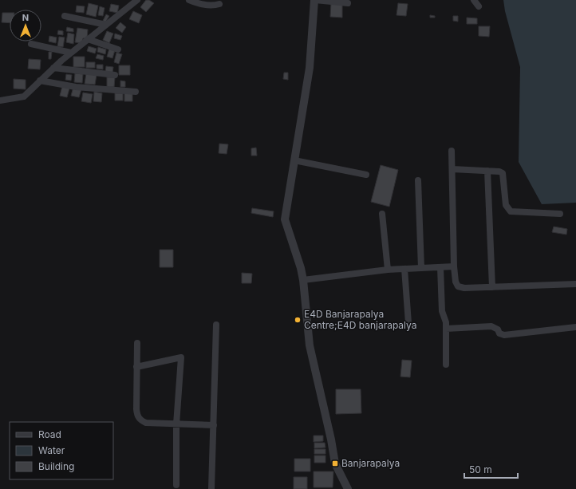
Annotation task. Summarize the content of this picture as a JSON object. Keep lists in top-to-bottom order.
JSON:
{
  "places": {
    "other": ["E4D Banjarapalya Centre;E4D banjarapalya"],
    "transit": ["Banjarapalya"]
  },
  "legend": ["Road", "Water", "Building"],
  "scale_bar": "50 m",
  "north": "top"
}
